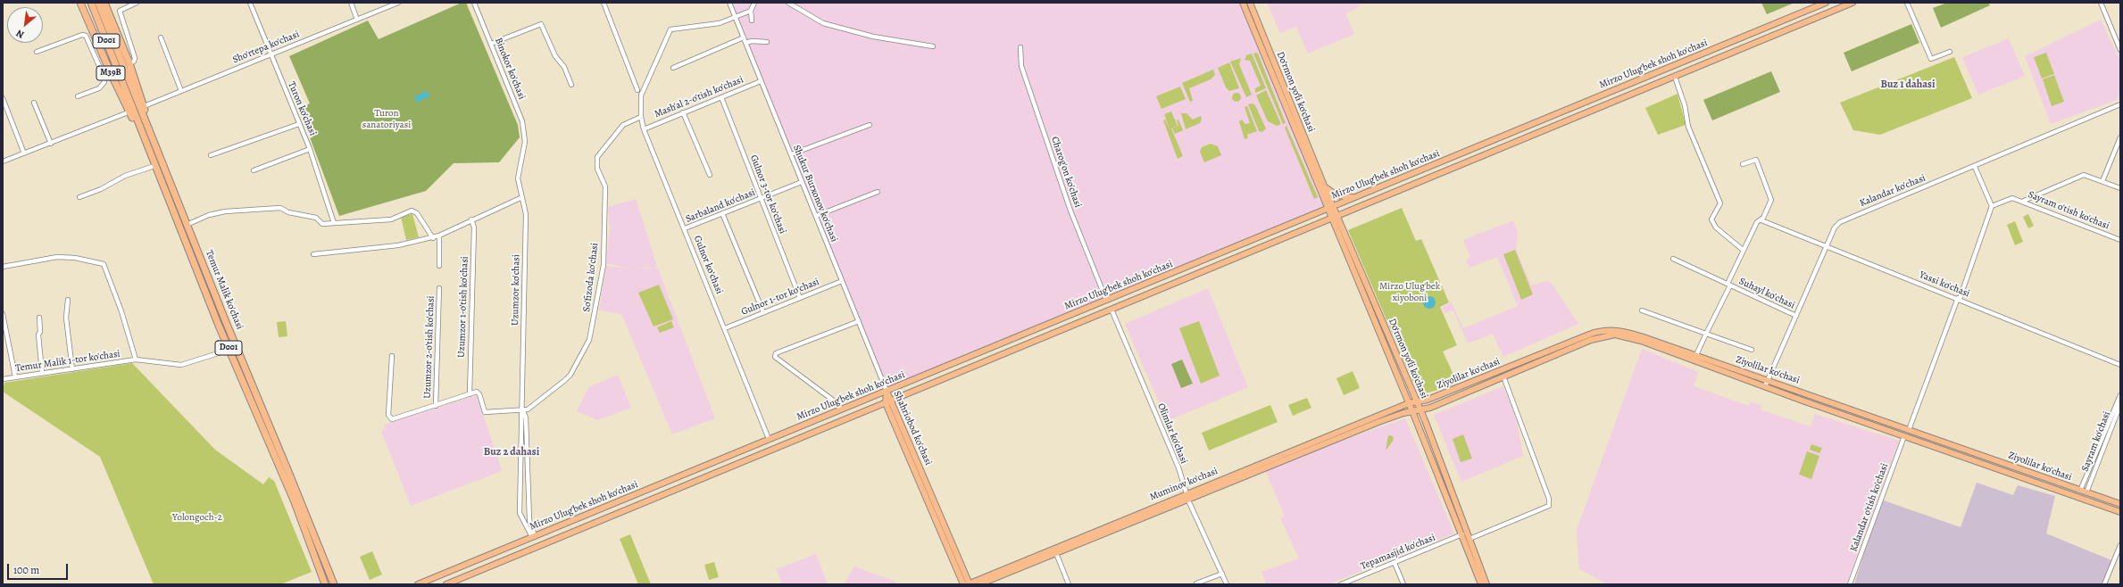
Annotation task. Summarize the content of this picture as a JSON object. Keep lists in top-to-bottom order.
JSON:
{
  "streets": {
    "highway": ["D001", "M39B", "Temur Malik ko'chasi"],
    "main road": [
      "Mirzo Ulug'bek shoh ko'chasi",
      "Do‘rmon yo‘li ko‘chasi",
      "Ziyolilar ko'chasi",
      "Shahriobod ko'chasi",
      "Sayram ko'chasi",
      "Muminov ko'chasi"
    ],
    "street": [
      "Sho'rtepa ko'chasi",
      "Binokor ko'chasi",
      "Mash'al 2-o'tish ko'chasi",
      "Turon ko'chasi",
      "Charog'on ko'chasi",
      "Kalandar ko'chasi",
      "Shukur Burxonov ko'chasi",
      "Gulnor 3-tor koʻchasi",
      "Sarbaland ko'chasi",
      "Sayram o'tish ko'chasi",
      "Gulnor koʻchasi",
      "So'fizoda ko'chasi",
      "Yassi ko'chasi",
      "Uzumzor ko'chasi",
      "Suhayl ko'chasi",
      "Gulnor 1-tor koʻchasi",
      "Uzumzor 1-o'tish ko'chasi",
      "Uzumzor 2-o'tish ko'chasi",
      "Temur Malik 1-tor ko'chasi",
      "Olimlar ko'chasi",
      "Kalandar o'tish ko'chasi",
      "Tepamasjid ko'chasi"
    ]
  },
  "crossings": [
    ["Sho'rtepa ko'chasi", "Turon ko'chasi"],
    ["Sho'rtepa ko'chasi", "Temur Malik ko'chasi"],
    ["Mirzo Ulug'bek shoh ko'chasi", "Do‘rmon yo‘li ko‘chasi"],
    ["Mirzo Ulug'bek shoh ko'chasi", "Charog'on ko'chasi"],
    ["Mirzo Ulug'bek shoh ko'chasi", "Shukur Burxonov ko'chasi"],
    ["Mirzo Ulug'bek shoh ko'chasi", "Gulnor koʻchasi"],
    ["Mirzo Ulug'bek shoh ko'chasi", "Uzumzor ko'chasi"],
    ["Mirzo Ulug'bek shoh ko'chasi", "Shahriobod ko'chasi"],
    ["Mirzo Ulug'bek shoh ko'chasi", "Olimlar ko'chasi"],
    ["Binokor ko'chasi", "Uzumzor ko'chasi"],
    ["M39B", "Temur Malik ko'chasi"],
    ["Do‘rmon yo‘li ko‘chasi", "Ziyolilar ko'chasi"],
    ["Do‘rmon yo‘li ko‘chasi", "Muminov ko'chasi"],
    ["Do‘rmon yo‘li ko‘chasi", "Tepamasjid ko'chasi"],
    ["Mash'al 2-o'tish ko'chasi", "Shukur Burxonov ko'chasi"],
    ["Mash'al 2-o'tish ko'chasi", "Gulnor 3-tor koʻchasi"],
    ["Mash'al 2-o'tish ko'chasi", "Gulnor koʻchasi"],
    ["Kalandar ko'chasi", "Yassi ko'chasi"],
    ["Kalandar ko'chasi", "Suhayl ko'chasi"],
    ["Kalandar ko'chasi", "Ziyolilar ko'chasi"],
    ["Shukur Burxonov ko'chasi", "Sarbaland ko'chasi"],
    ["Shukur Burxonov ko'chasi", "Gulnor koʻchasi"],
    ["Shukur Burxonov ko'chasi", "Gulnor 1-tor koʻchasi"],
    ["Shukur Burxonov ko'chasi", "Shahriobod ko'chasi"],
    ["Gulnor 3-tor koʻchasi", "Sarbaland ko'chasi"],
    ["Gulnor 3-tor koʻchasi", "Gulnor 1-tor koʻchasi"],
    ["Sarbaland ko'chasi", "Gulnor koʻchasi"],
    ["Gulnor koʻchasi", "So'fizoda ko'chasi"],
    ["Gulnor koʻchasi", "Gulnor 1-tor koʻchasi"],
    ["So'fizoda ko'chasi", "Uzumzor ko'chasi"],
    ["Yassi ko'chasi", "Suhayl ko'chasi"],
    ["Temur Malik ko'chasi", "Temur Malik 1-tor ko'chasi"],
    ["Suhayl ko'chasi", "Ziyolilar ko'chasi"],
    ["Ziyolilar ko'chasi", "Sayram ko'chasi"],
    ["Ziyolilar ko'chasi", "Muminov ko'chasi"],
    ["Ziyolilar ko'chasi", "Kalandar o'tish ko'chasi"],
    ["Shahriobod ko'chasi", "Muminov ko'chasi"],
    ["Olimlar ko'chasi", "Muminov ko'chasi"]
  ],
  "districts": ["Buz 1 dahasi", "Buz 2 dahasi"],
  "parks": ["Turon sanatoriyasi", "Mirzo Ulug'bek xiyoboni", "Yolongoch-2"],
  "scale_bar": "100 m",
  "north": "bottom left"
}
